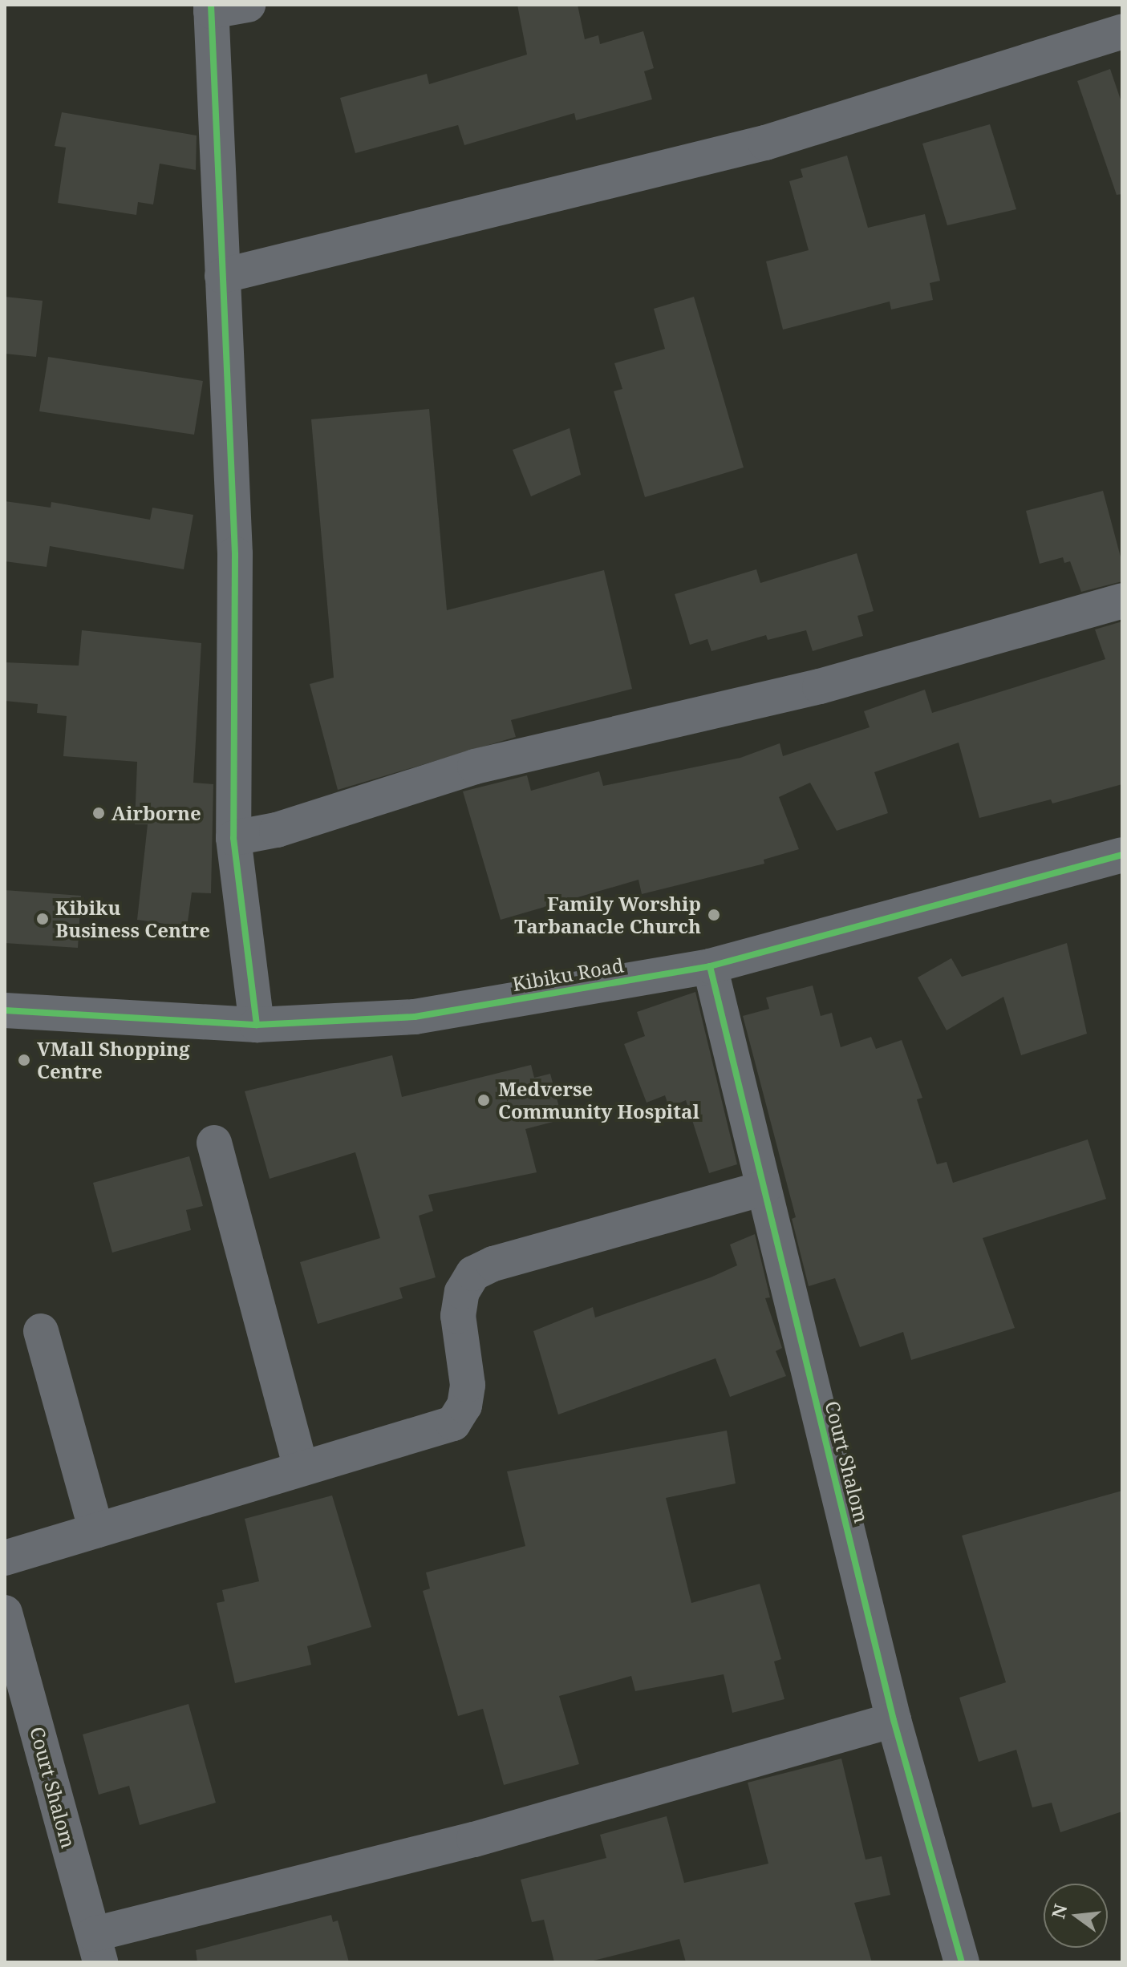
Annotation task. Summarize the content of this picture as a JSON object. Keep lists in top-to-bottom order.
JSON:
{
  "streets": {
    "street": ["Kibiku Road", "Court Shalom"]
  },
  "crossings": [
    ["Kibiku Road", "Court Shalom"]
  ],
  "places": [
    "Airborne",
    "Family Worship Tarbanacle Church",
    "Kibiku Business Centre",
    "VMall Shopping Centre",
    "Medverse Community Hospital"
  ],
  "north": "left"
}
